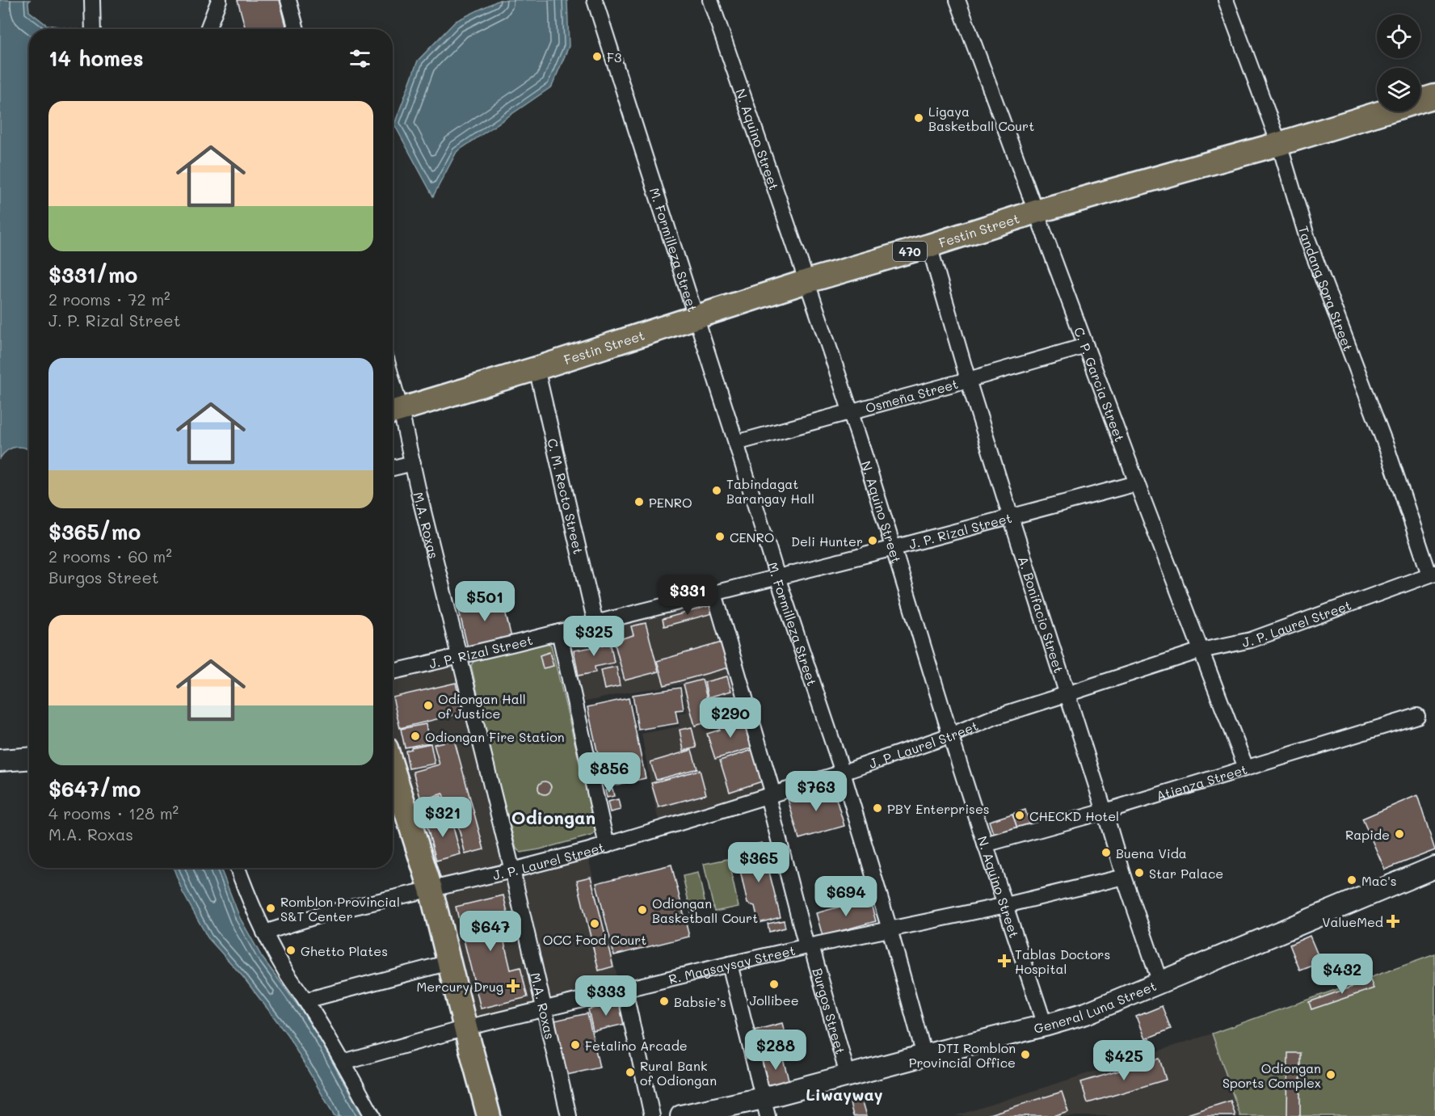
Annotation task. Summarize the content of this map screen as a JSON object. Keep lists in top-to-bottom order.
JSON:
{
  "streets": {
    "main road": ["Festin Street", "470", "General Luna Street"],
    "street": [
      "N. Aquino Street",
      "M. Formilleza Street",
      "Tandang Sora Street",
      "C. P. Garcia Street",
      "Osmeña Street",
      "C. M. Recto Street",
      "M.A. Roxas",
      "J. P. Rizal Street",
      "A. Bonifacio Street",
      "J. P. Laurel Street",
      "Atienza Street",
      "R. Magsaysay Street",
      "Burgos Street"
    ]
  },
  "crossings": [
    ["N. Aquino Street", "Festin Street"],
    ["N. Aquino Street", "Osmeña Street"],
    ["N. Aquino Street", "J. P. Rizal Street"],
    ["N. Aquino Street", "J. P. Laurel Street"],
    ["N. Aquino Street", "Atienza Street"],
    ["N. Aquino Street", "R. Magsaysay Street"],
    ["N. Aquino Street", "General Luna Street"],
    ["Festin Street", "M. Formilleza Street"],
    ["Festin Street", "Tandang Sora Street"],
    ["Festin Street", "C. P. Garcia Street"],
    ["Festin Street", "C. M. Recto Street"],
    ["Festin Street", "M.A. Roxas"],
    ["Festin Street", "A. Bonifacio Street"],
    ["M. Formilleza Street", "Osmeña Street"],
    ["M. Formilleza Street", "J. P. Rizal Street"],
    ["M. Formilleza Street", "J. P. Laurel Street"],
    ["M. Formilleza Street", "R. Magsaysay Street"],
    ["M. Formilleza Street", "General Luna Street"],
    ["Tandang Sora Street", "J. P. Laurel Street"],
    ["C. P. Garcia Street", "Osmeña Street"],
    ["C. P. Garcia Street", "J. P. Rizal Street"],
    ["C. P. Garcia Street", "J. P. Laurel Street"],
    ["C. P. Garcia Street", "Atienza Street"],
    ["Osmeña Street", "A. Bonifacio Street"],
    ["C. M. Recto Street", "J. P. Rizal Street"],
    ["M.A. Roxas", "J. P. Rizal Street"],
    ["M.A. Roxas", "J. P. Laurel Street"],
    ["M.A. Roxas", "R. Magsaysay Street"],
    ["J. P. Rizal Street", "A. Bonifacio Street"],
    ["J. P. Rizal Street", "Burgos Street"],
    ["A. Bonifacio Street", "J. P. Laurel Street"],
    ["A. Bonifacio Street", "Atienza Street"],
    ["A. Bonifacio Street", "R. Magsaysay Street"],
    ["A. Bonifacio Street", "General Luna Street"],
    ["J. P. Laurel Street", "Burgos Street"],
    ["R. Magsaysay Street", "Burgos Street"],
    ["General Luna Street", "Burgos Street"]
  ],
  "districts": ["Odiongan", "Liwayway"],
  "places": {
    "other": [
      "F3",
      "Ligaya Basketball Court",
      "Tabindagat Barangay Hall",
      "PENRO",
      "CENRO",
      "Deli Hunter",
      "Odiongan Hall of Justice",
      "Odiongan Fire Station",
      "PBY Enterprises",
      "CHECKD Hotel",
      "Rapide",
      "Buena Vida",
      "Star Palace",
      "Mac's",
      "Romblon Provincial S&T Center",
      "Odiongan Basketball Court",
      "OCC Food Court",
      "Ghetto Plates",
      "Jollibee",
      "Babsie’s",
      "Fetalino Arcade",
      "DTI Romblon Provincial Office",
      "Rural Bank of Odiongan",
      "Odiongan Sports Complex"
    ],
    "health": ["ValueMed", "Tablas Doctors Hospital", "Mercury Drug"]
  },
  "page": {
    "heading": "14 homes",
    "list": [
      {
        "name": "$331/mo",
        "note": "2 rooms · 72 m² · J. P. Rizal Street"
      },
      {
        "name": "$365/mo",
        "note": "2 rooms · 60 m² · Burgos Street"
      },
      {
        "name": "$647/mo",
        "note": "4 rooms · 128 m² · M.A. Roxas"
      }
    ],
    "price": [
      "$331",
      "$501",
      "$325",
      "$290",
      "$856",
      "$763",
      "$321",
      "$365",
      "$694",
      "$647",
      "$432",
      "$333",
      "$288",
      "$425"
    ]
  }
}
